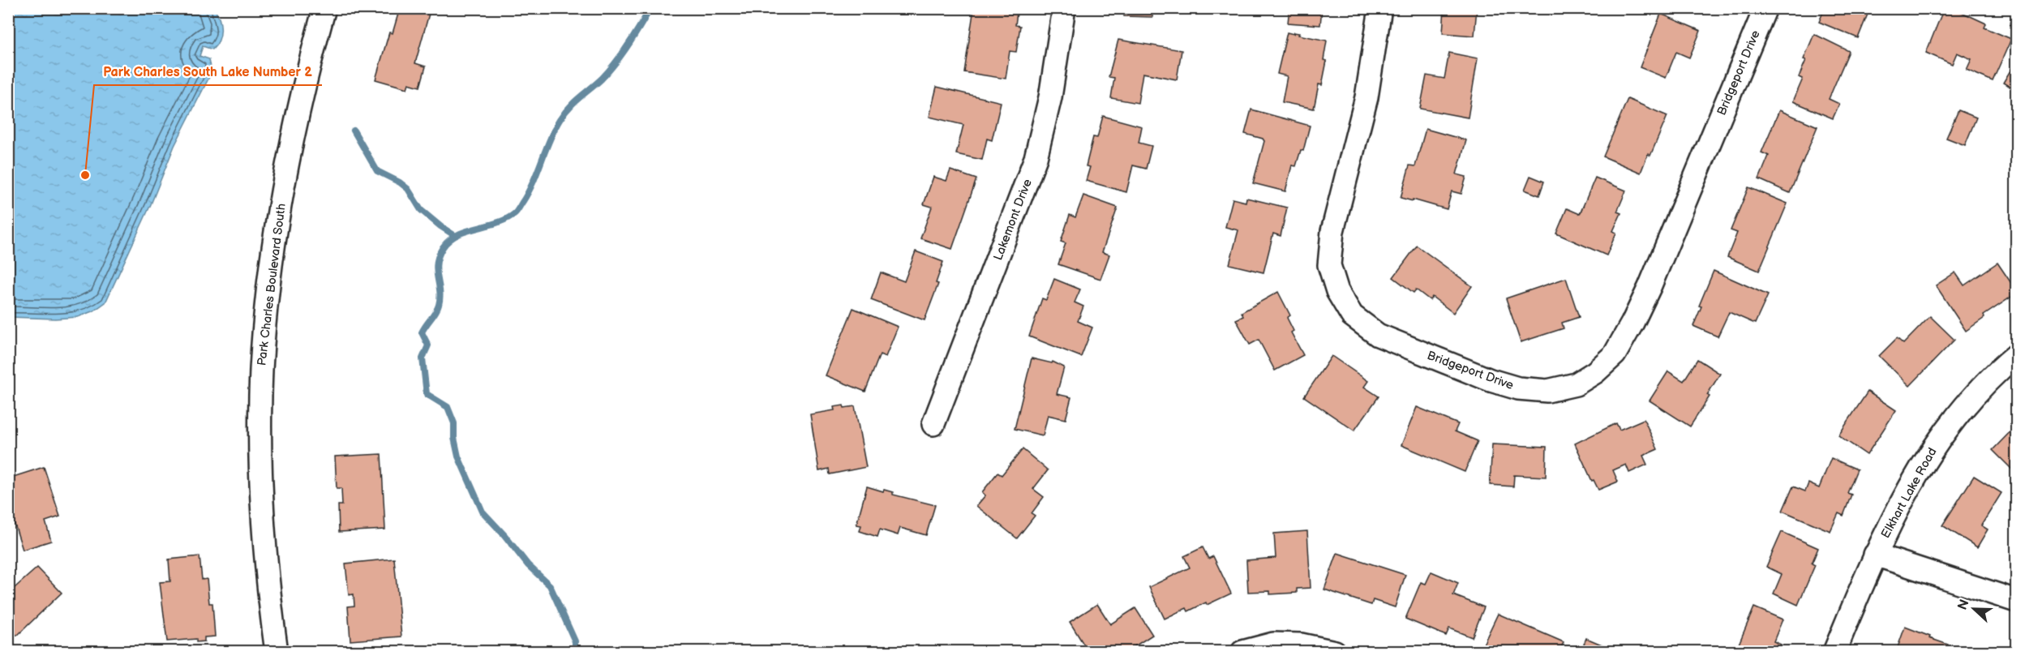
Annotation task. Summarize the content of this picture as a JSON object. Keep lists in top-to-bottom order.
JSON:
{
  "streets": {
    "street": [
      "Bridgeport Drive",
      "Lakemont Drive",
      "Park Charles Boulevard South",
      "Elkhart Lake Road"
    ]
  },
  "places": ["Park Charles South Lake Number 2"],
  "north": "left"
}
